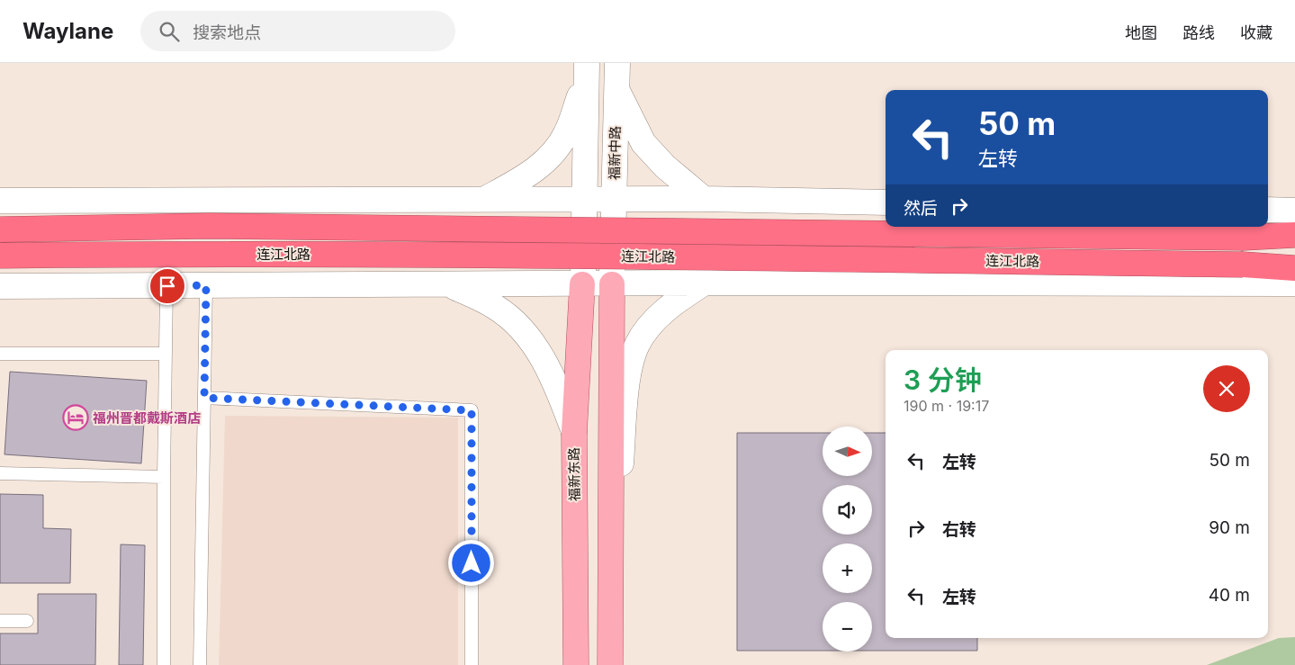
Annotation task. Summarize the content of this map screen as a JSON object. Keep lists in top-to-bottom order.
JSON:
{
  "streets": {
    "highway": ["连江北路"],
    "main road": ["福新中路", "福新东路"]
  },
  "places": {
    "hotel": ["福州晋都戴斯酒店"]
  },
  "north": "right",
  "page": {
    "header": "Waylane",
    "search": "搜索地点",
    "nav": ["地图", "路线", "收藏"],
    "turn": ["50 m", "左转"],
    "then": "然后",
    "heading": ["3 分钟", "190 m · 19:17"],
    "map_buttons": ["+", "−"],
    "list": [
      {
        "name": "左转",
        "value": "50 m"
      },
      {
        "name": "右转",
        "value": "90 m"
      },
      {
        "name": "左转",
        "value": "40 m"
      }
    ]
  }
}
